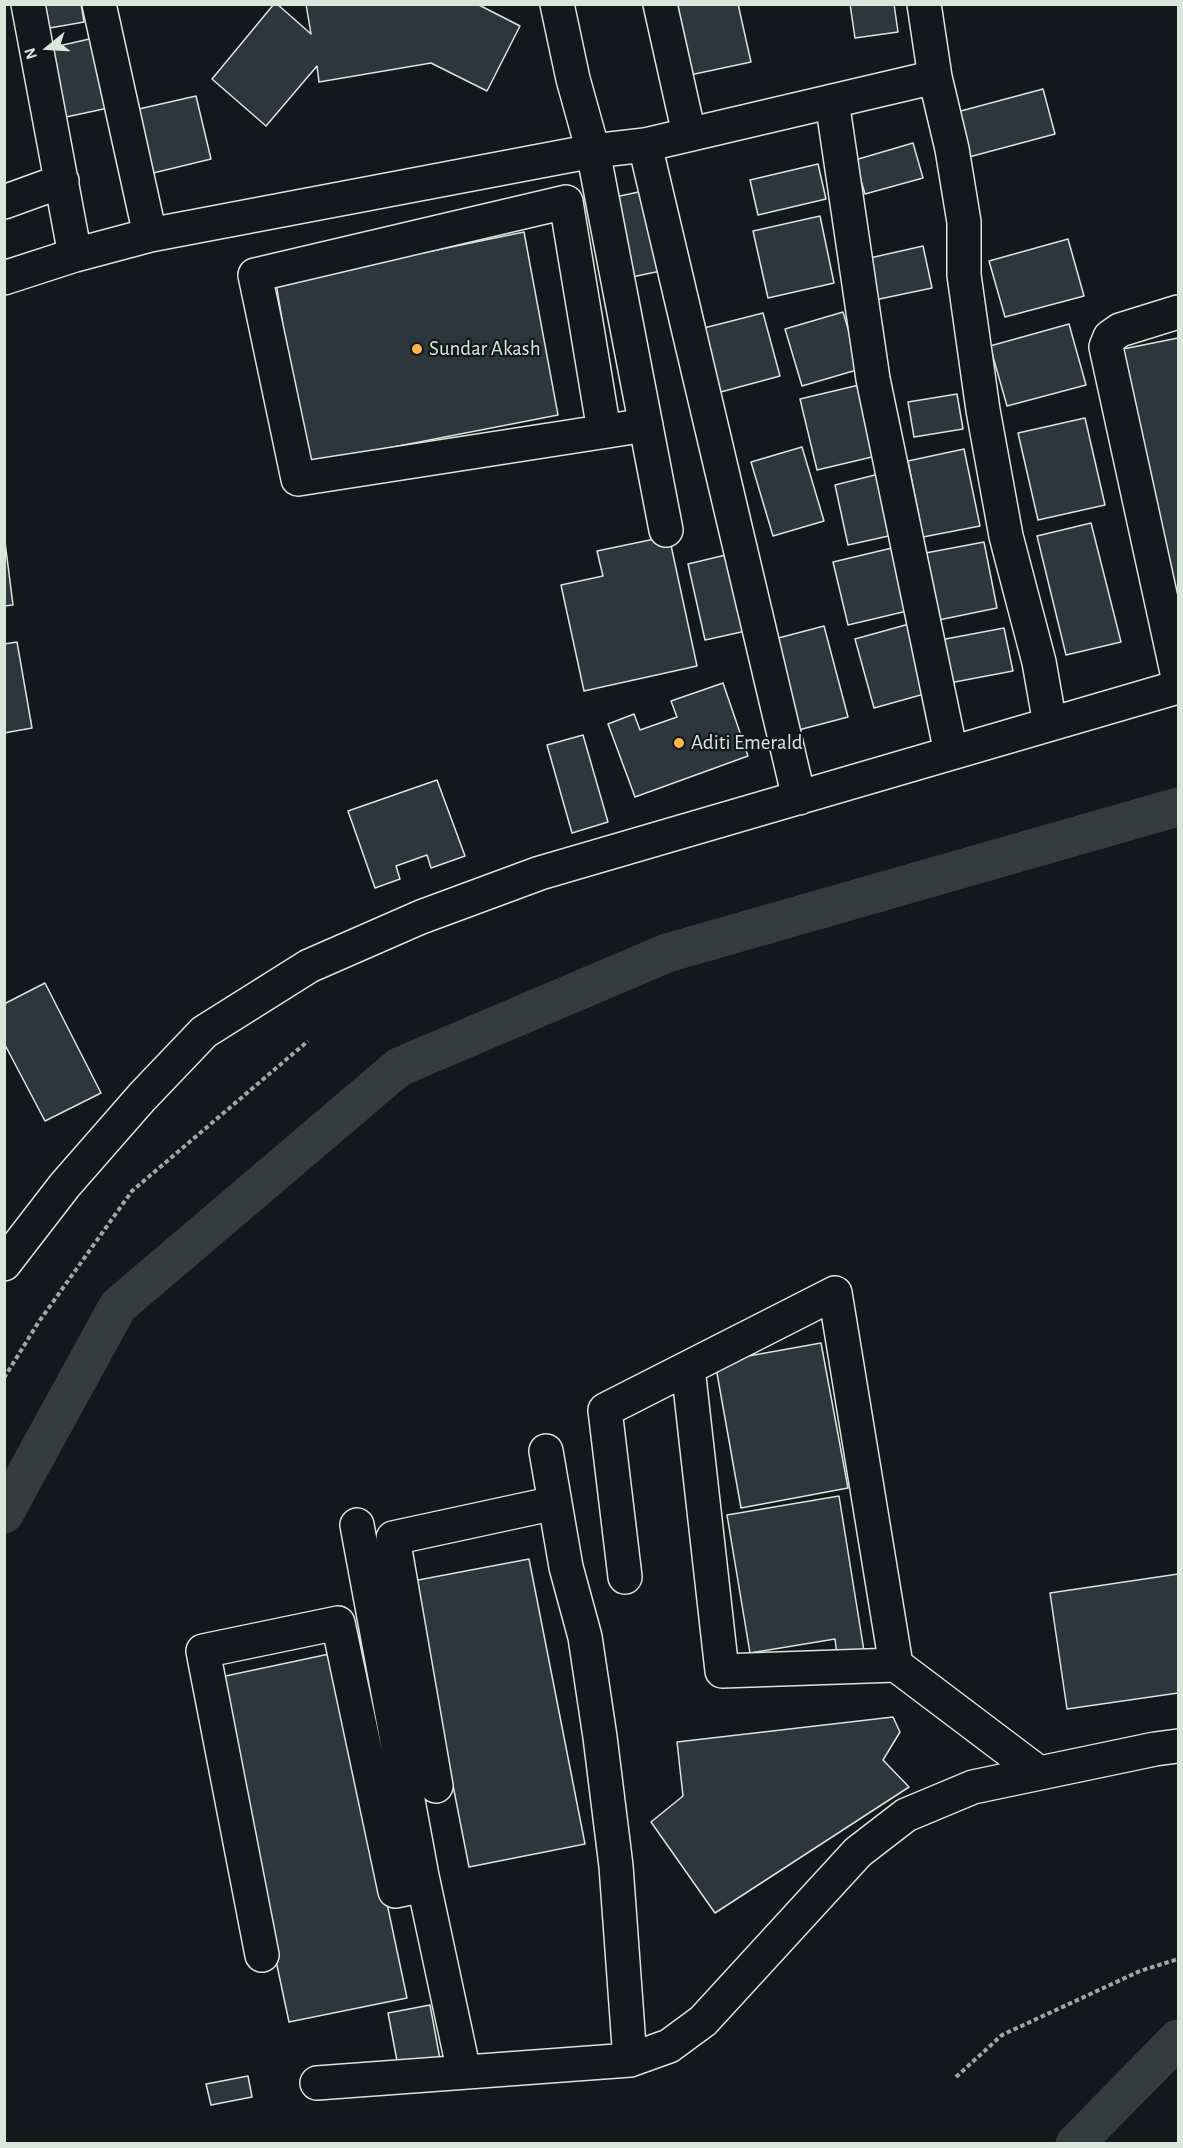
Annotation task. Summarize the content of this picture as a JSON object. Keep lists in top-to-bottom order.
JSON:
{
  "places": ["Sundar Akash", "Aditi Emerald"],
  "north": "left"
}
